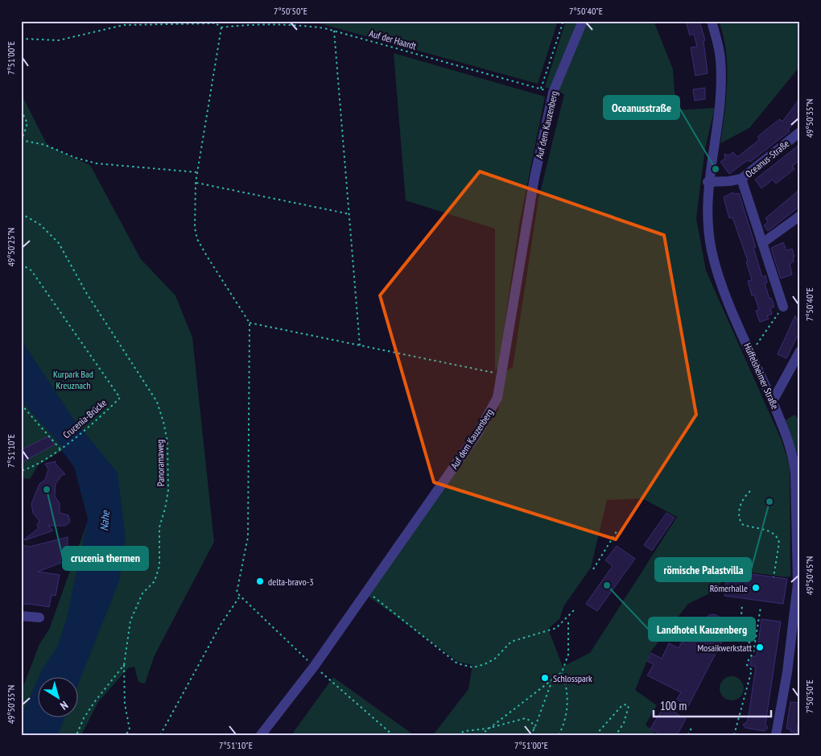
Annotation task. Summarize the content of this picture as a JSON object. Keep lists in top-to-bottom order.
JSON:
{
  "streets": {
    "street": ["Auf dem Kauzenberg", "Oceanus-Straße", "Hüffelsheimer Straße"],
    "path": ["Auf der Haardt", "Crucenia-Brücke", "Panoramaweg"]
  },
  "crossings": [
    ["Oceanus-Straße", "Hüffelsheimer Straße"]
  ],
  "water": ["Nahe"],
  "parks": ["Kurpark Bad Kreuznach"],
  "places": [
    "Oceanusstraße",
    "crucenia thermen",
    "römische Palastvilla",
    "delta-bravo-3",
    "Landhotel Kauzenberg",
    "Römerhalle",
    "Mosaikwerkstatt",
    "Schlosspark"
  ],
  "scale_bar": "100 m",
  "north": "bottom right",
  "coordinates": [
    "7°50'50\"E",
    "7°50'40\"E",
    "7°51'00\"E",
    "49°50'35\"N",
    "49°50'25\"N",
    "7°51'10\"E",
    "49°50'45\"N"
  ]
}
